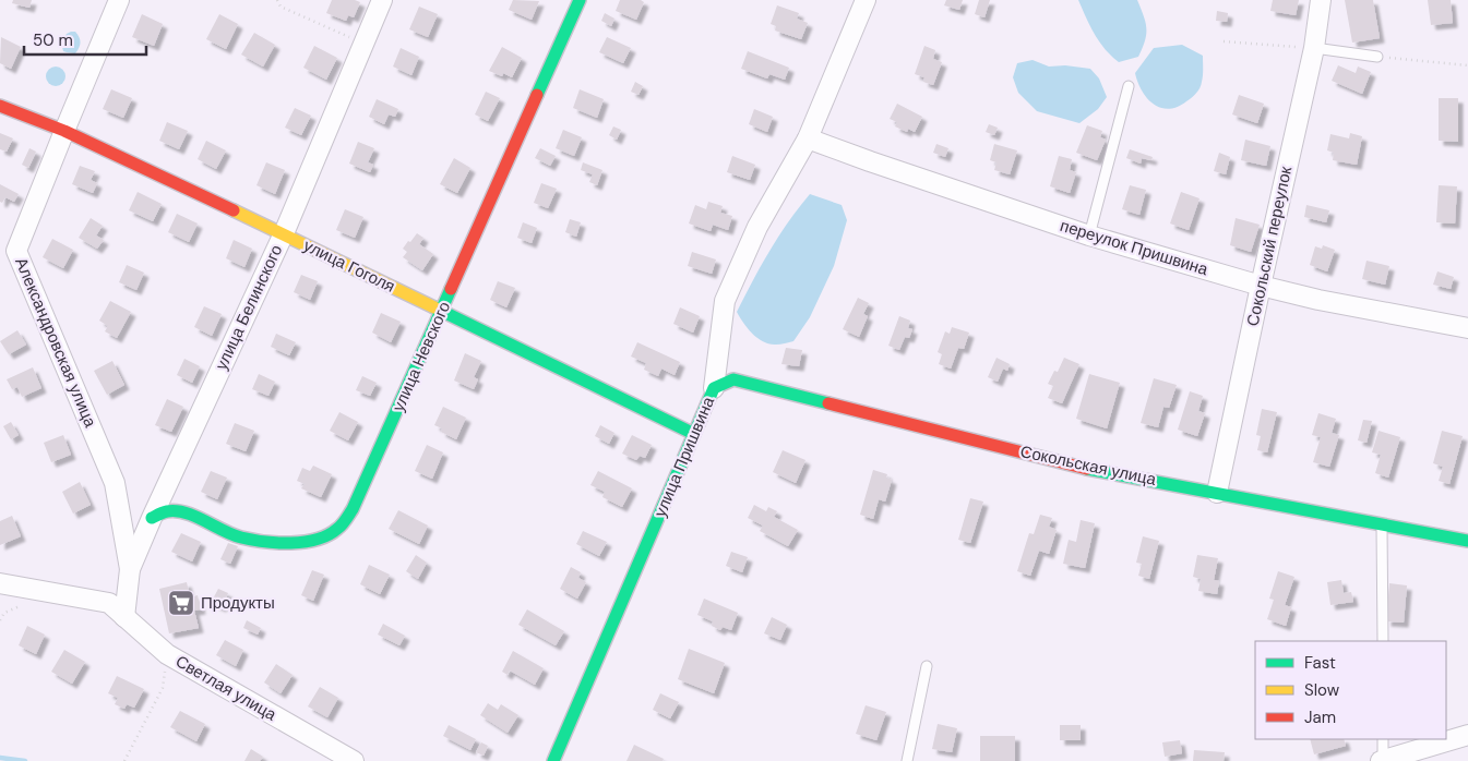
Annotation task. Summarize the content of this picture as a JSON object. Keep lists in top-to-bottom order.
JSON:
{
  "streets": {
    "street": [
      "Сокольский переулок",
      "переулок Пришвина",
      "улица Гоголя",
      "улица Белинского",
      "Александровская улица",
      "улица Невского",
      "улица Пришвина",
      "Сокольская улица",
      "Светлая улица"
    ]
  },
  "crossings": [
    ["Сокольский переулок", "переулок Пришвина"],
    ["Сокольский переулок", "Сокольская улица"],
    ["переулок Пришвина", "улица Пришвина"],
    ["улица Гоголя", "улица Белинского"],
    ["улица Гоголя", "Александровская улица"],
    ["улица Гоголя", "улица Невского"],
    ["улица Гоголя", "улица Пришвина"],
    ["улица Белинского", "Александровская улица"],
    ["улица Белинского", "улица Невского"],
    ["улица Белинского", "Светлая улица"],
    ["улица Пришвина", "Сокольская улица"]
  ],
  "places": {
    "supermarket": ["Продукты"]
  },
  "legend": ["Fast", "Slow", "Jam"],
  "scale_bar": "50 m"
}
